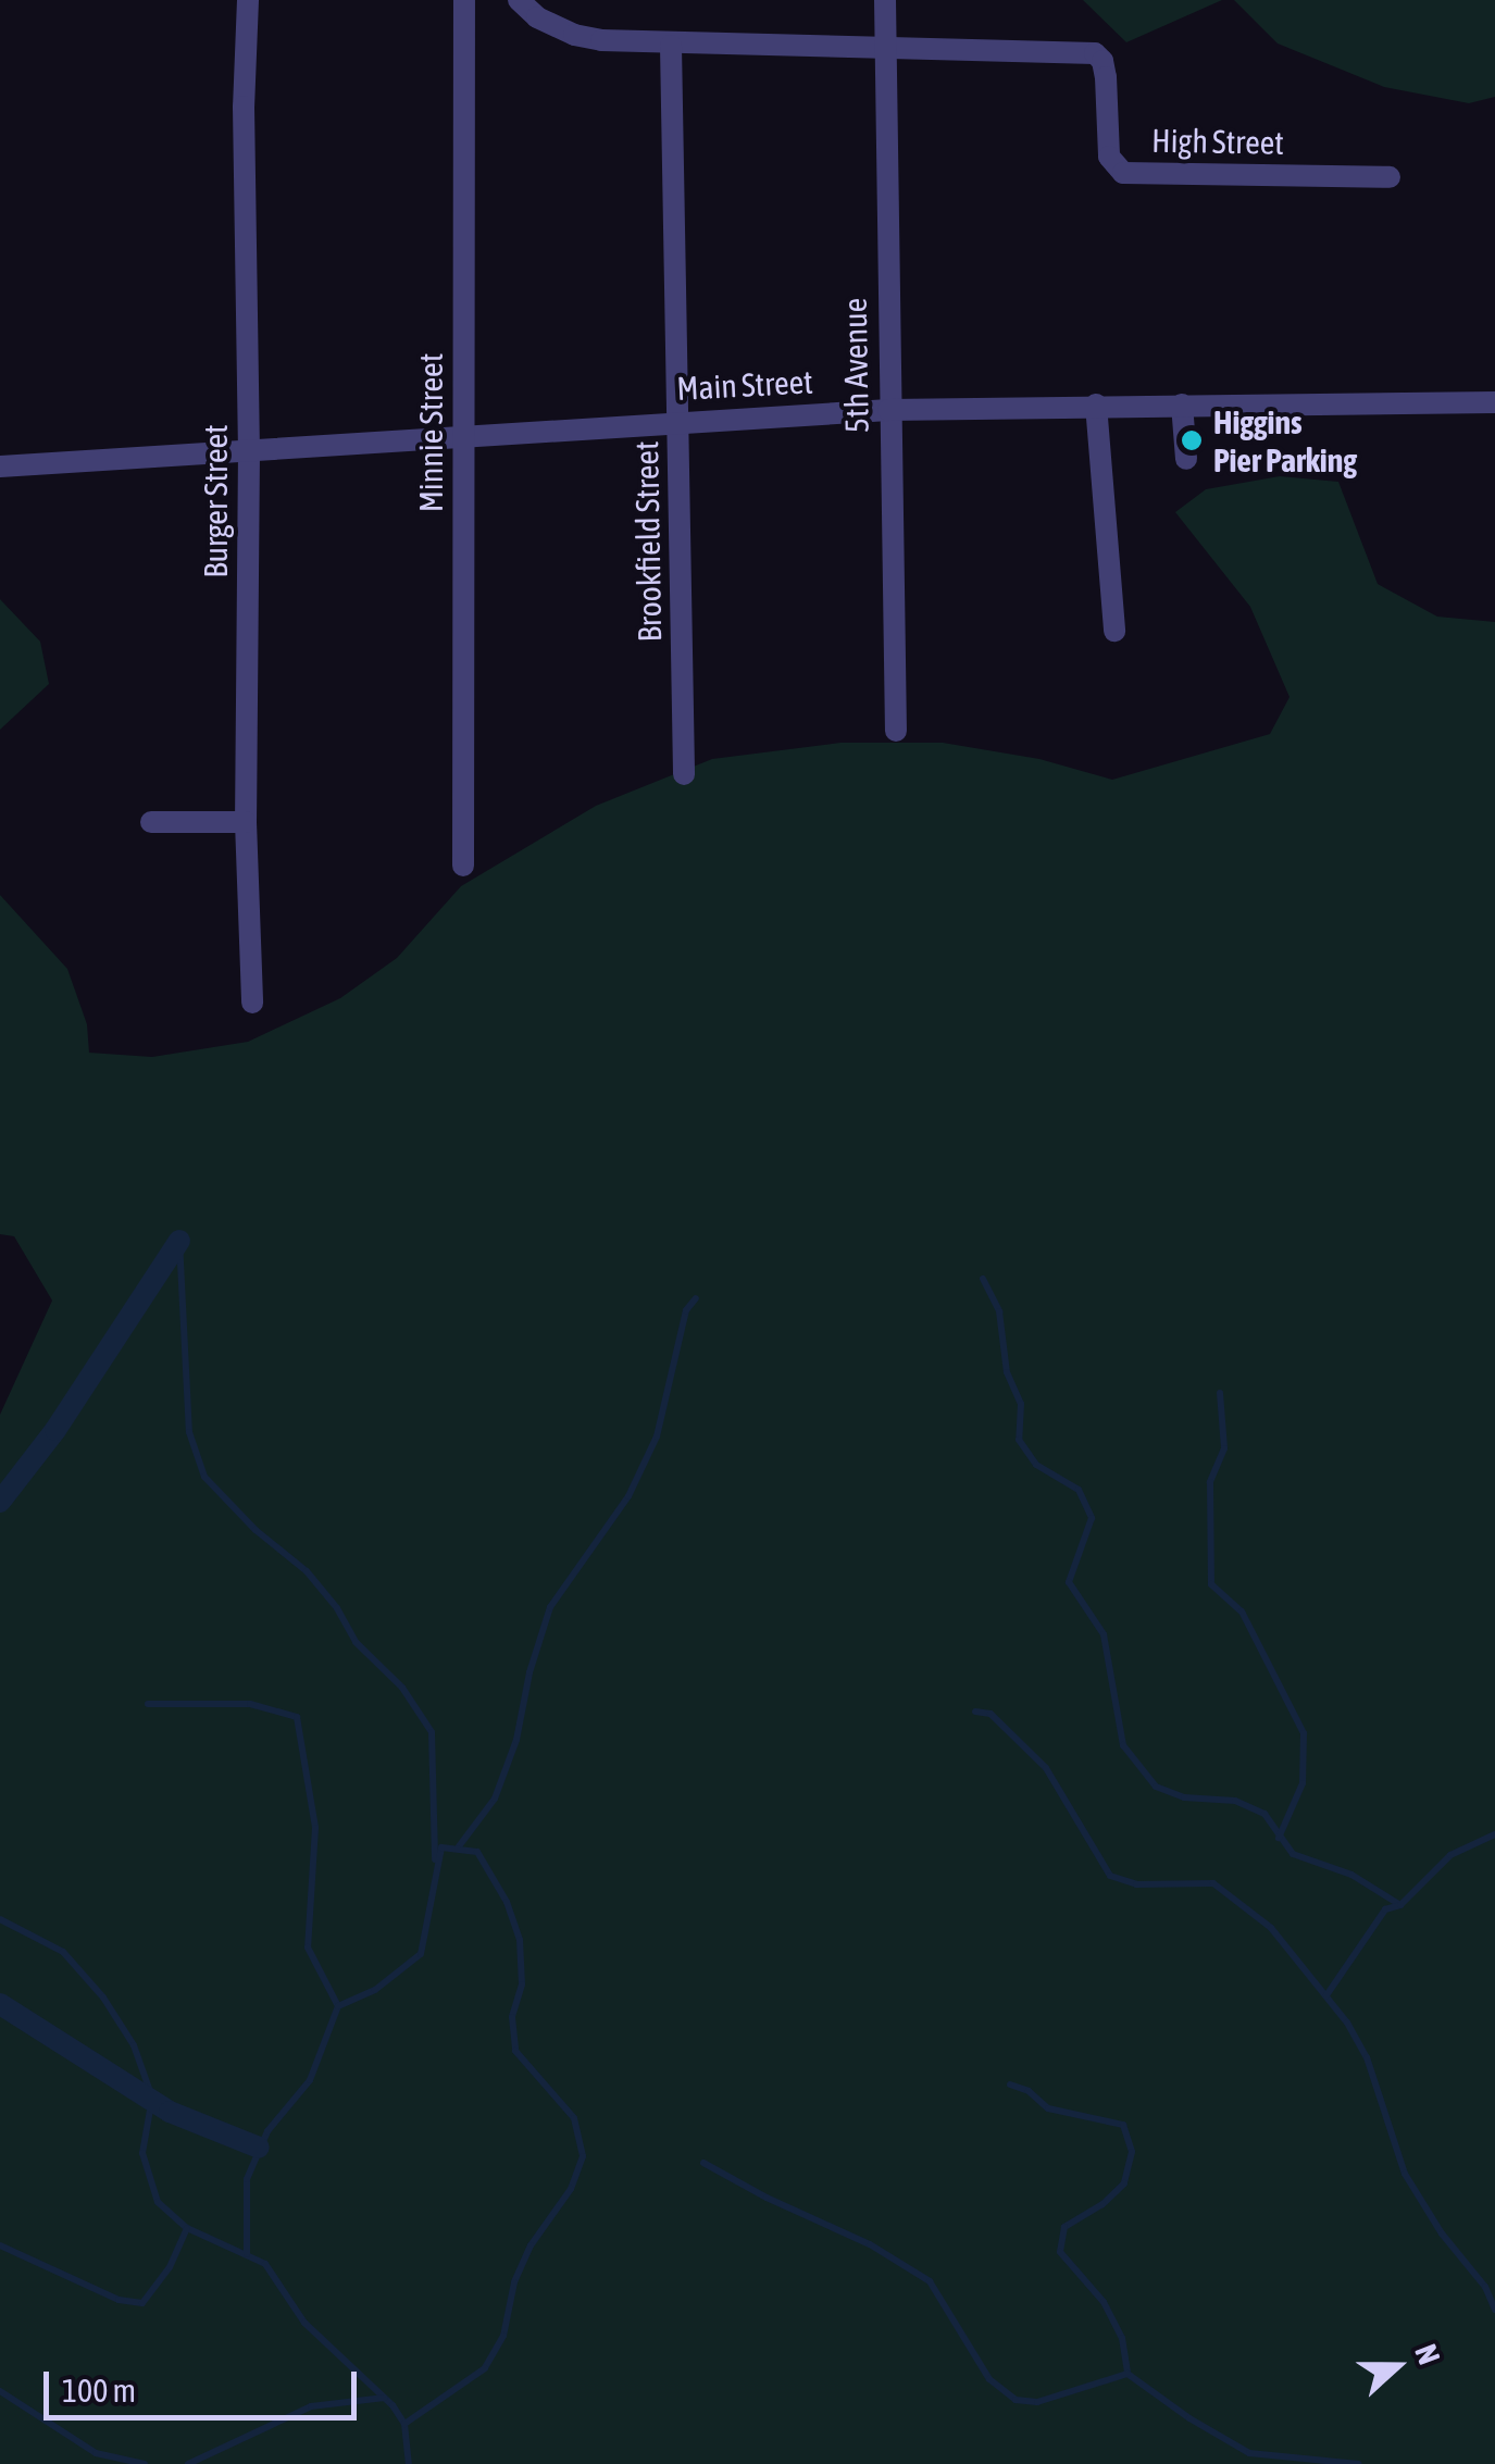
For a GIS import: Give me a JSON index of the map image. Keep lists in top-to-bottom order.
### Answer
{
  "streets": {
    "street": [
      "High Street",
      "5th Avenue",
      "Main Street",
      "Minnie Street",
      "Burger Street",
      "Brookfield Street"
    ]
  },
  "crossings": [
    ["High Street", "5th Avenue"],
    ["5th Avenue", "Main Street"],
    ["Main Street", "Minnie Street"],
    ["Main Street", "Burger Street"],
    ["Main Street", "Brookfield Street"]
  ],
  "places": ["Higgins Pier Parking"],
  "scale_bar": "100 m",
  "north": "right"
}
